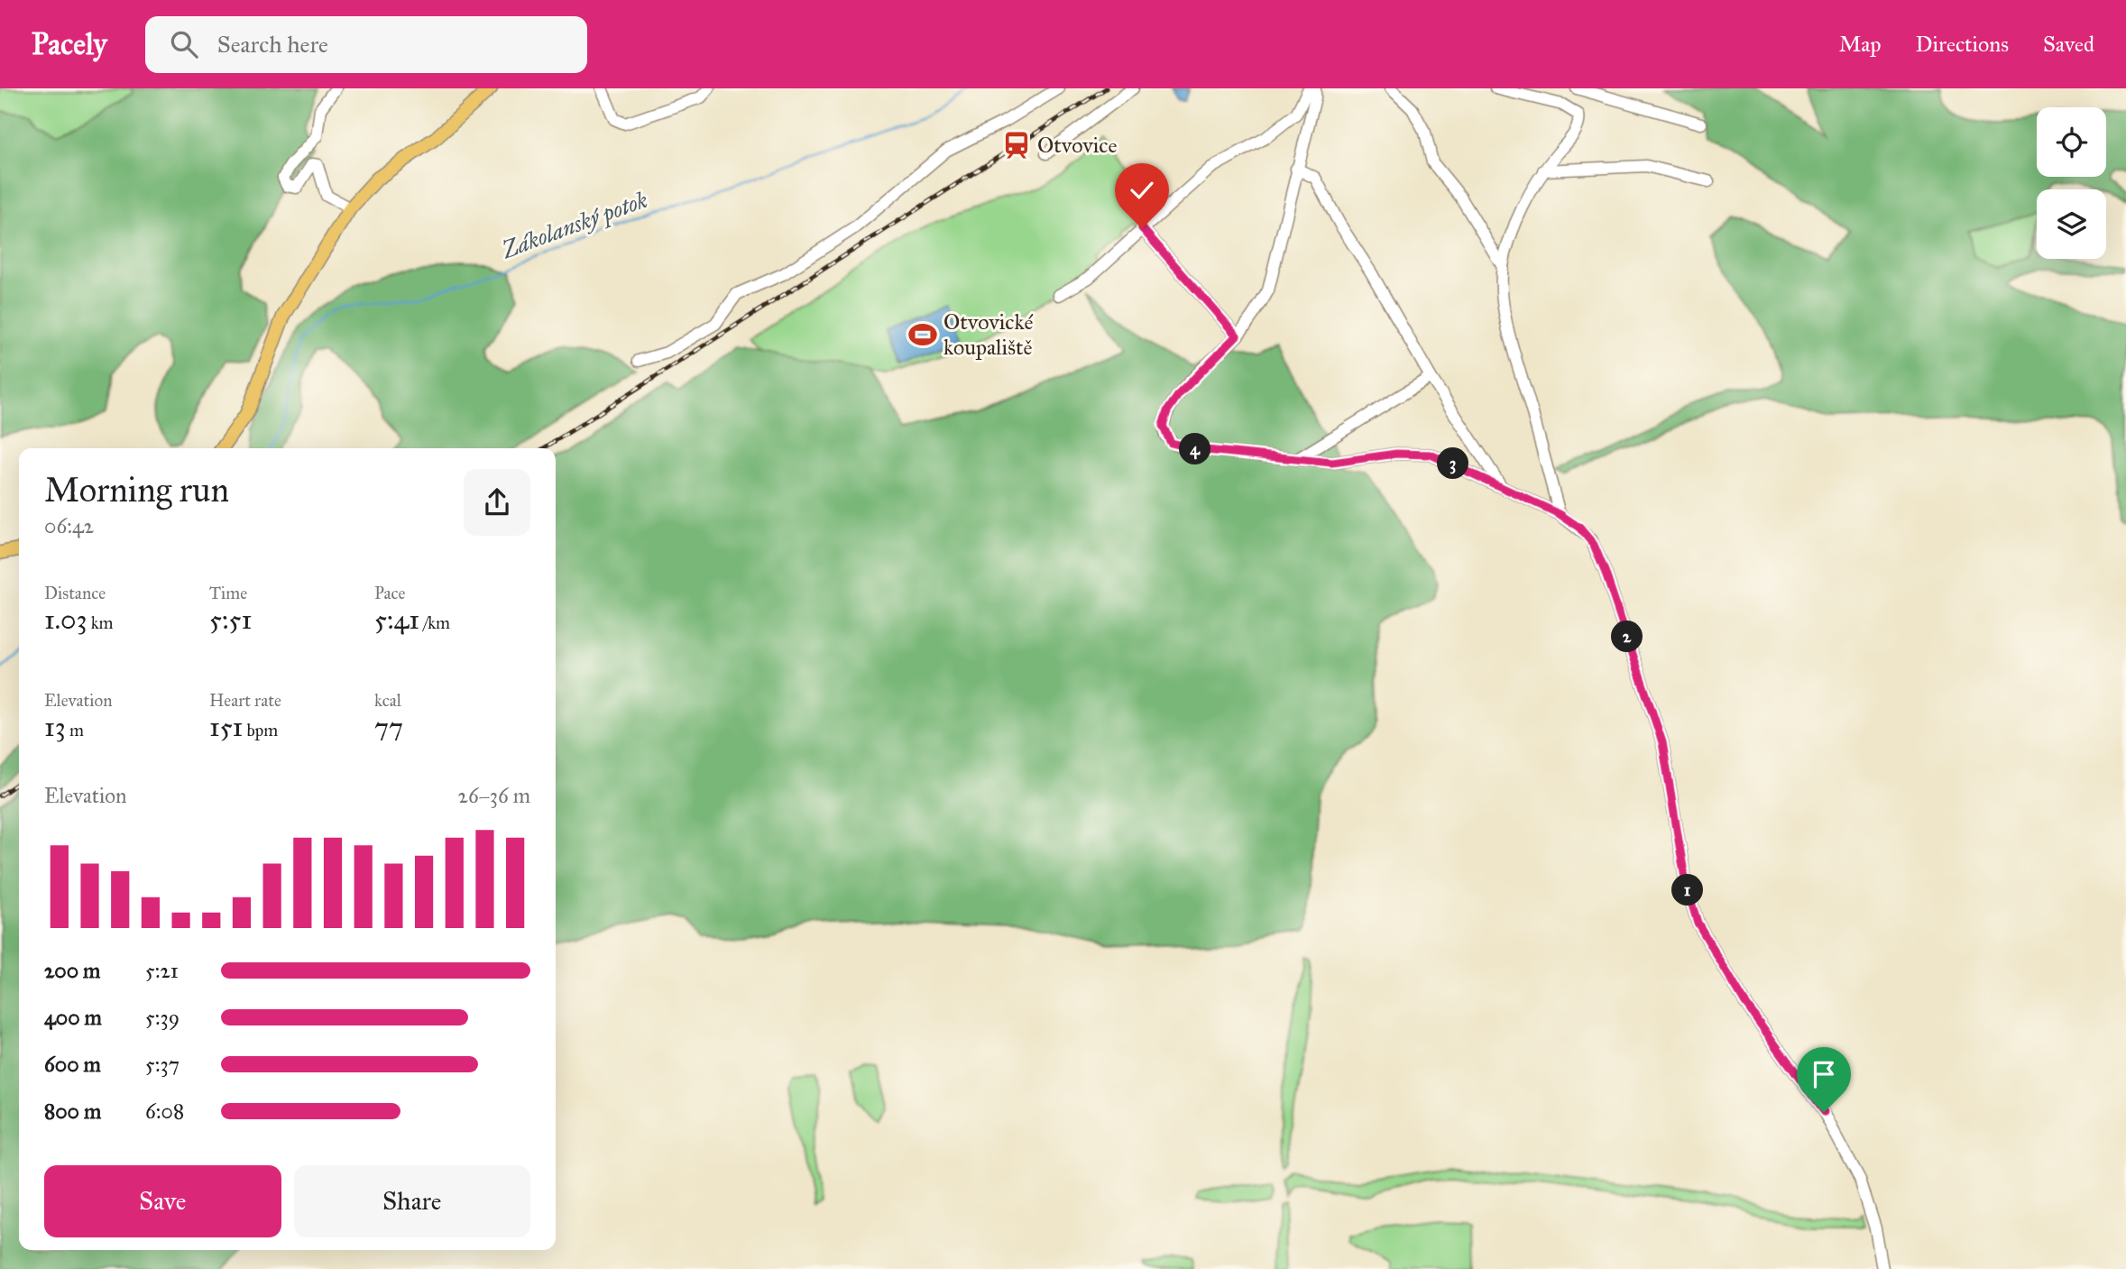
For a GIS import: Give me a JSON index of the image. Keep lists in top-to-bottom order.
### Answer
{
  "water": ["Zákolanský potok"],
  "places": {
    "station": ["Otvovice"],
    "sports": ["Otvovické koupaliště"]
  },
  "page": {
    "header": "Pacely",
    "search": "Search here",
    "nav": ["Map", "Directions", "Saved"],
    "pins": [
      "4",
      "3",
      "2",
      "1"
    ],
    "heading": ["Morning run", "06:42"],
    "stats": [
      ["Distance", "1.03 km"],
      ["Time", "5:51"],
      ["Pace", "5:41 /km"],
      ["Elevation", "13 m"],
      ["Heart rate", "151 bpm"],
      ["kcal", "77"]
    ],
    "chart": ["Elevation", "26–36 m"],
    "list": [
      {
        "name": "200 m",
        "note": "5:21"
      },
      {
        "name": "400 m",
        "note": "5:39"
      },
      {
        "name": "600 m",
        "note": "5:37"
      },
      {
        "name": "800 m",
        "note": "6:08"
      }
    ],
    "buttons": ["Save", "Share"]
  }
}
